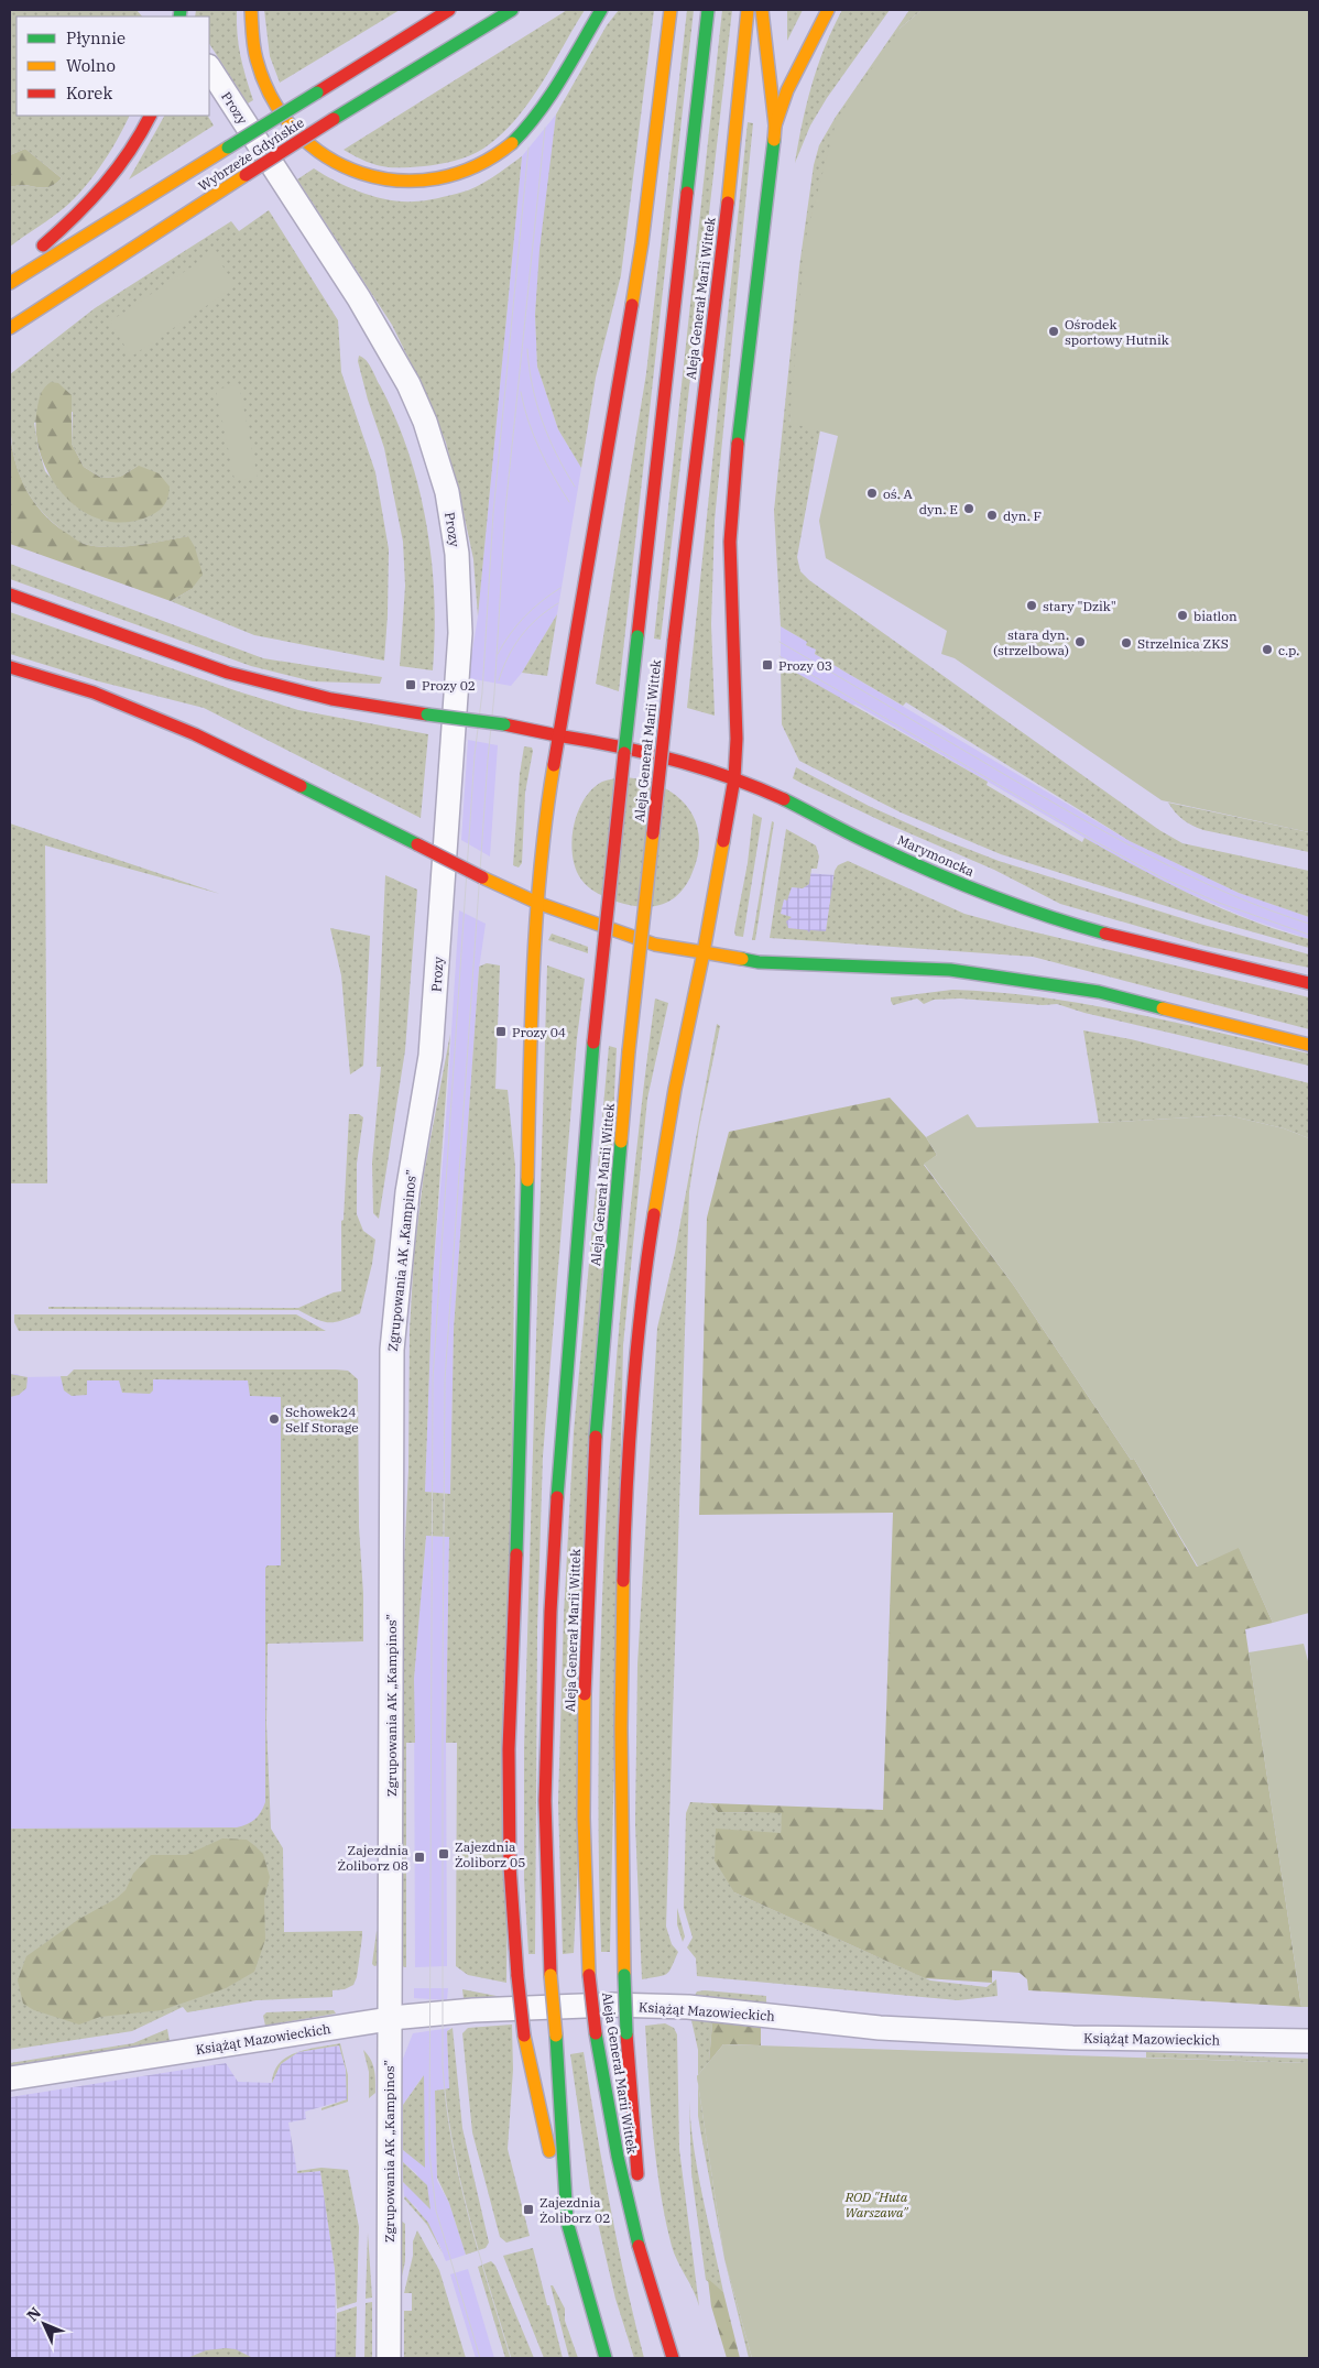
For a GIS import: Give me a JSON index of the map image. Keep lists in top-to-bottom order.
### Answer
{
  "streets": {
    "main road": ["Wybrzeże Gdyńskie", "Aleja Generał Marii Wittek", "Marymoncka"],
    "street": ["Prozy", "Zgrupowania AK „Kampinos”", "Książąt Mazowieckich"]
  },
  "crossings": [
    ["Prozy", "Zgrupowania AK „Kampinos”"],
    ["Zgrupowania AK „Kampinos”", "Książąt Mazowieckich"]
  ],
  "parks": ["ROD \"Huta Warszawa\""],
  "places": {
    "other": [
      "Ośrodek sportowy Hutnik",
      "oś. A",
      "dyn. E",
      "dyn. F",
      "stary \"Dzik\"",
      "biatlon",
      "stara dyn. (strzelbowa)",
      "Strzelnica ZKS",
      "c.p.",
      "Schowek24 Self Storage"
    ],
    "transit": [
      "Prozy 03",
      "Prozy 02",
      "Prozy 04",
      "Zajezdnia Żoliborz 05",
      "Zajezdnia Żoliborz 08",
      "Zajezdnia Żoliborz 02"
    ]
  },
  "legend": ["Płynnie", "Wolno", "Korek"],
  "north": "top left"
}
